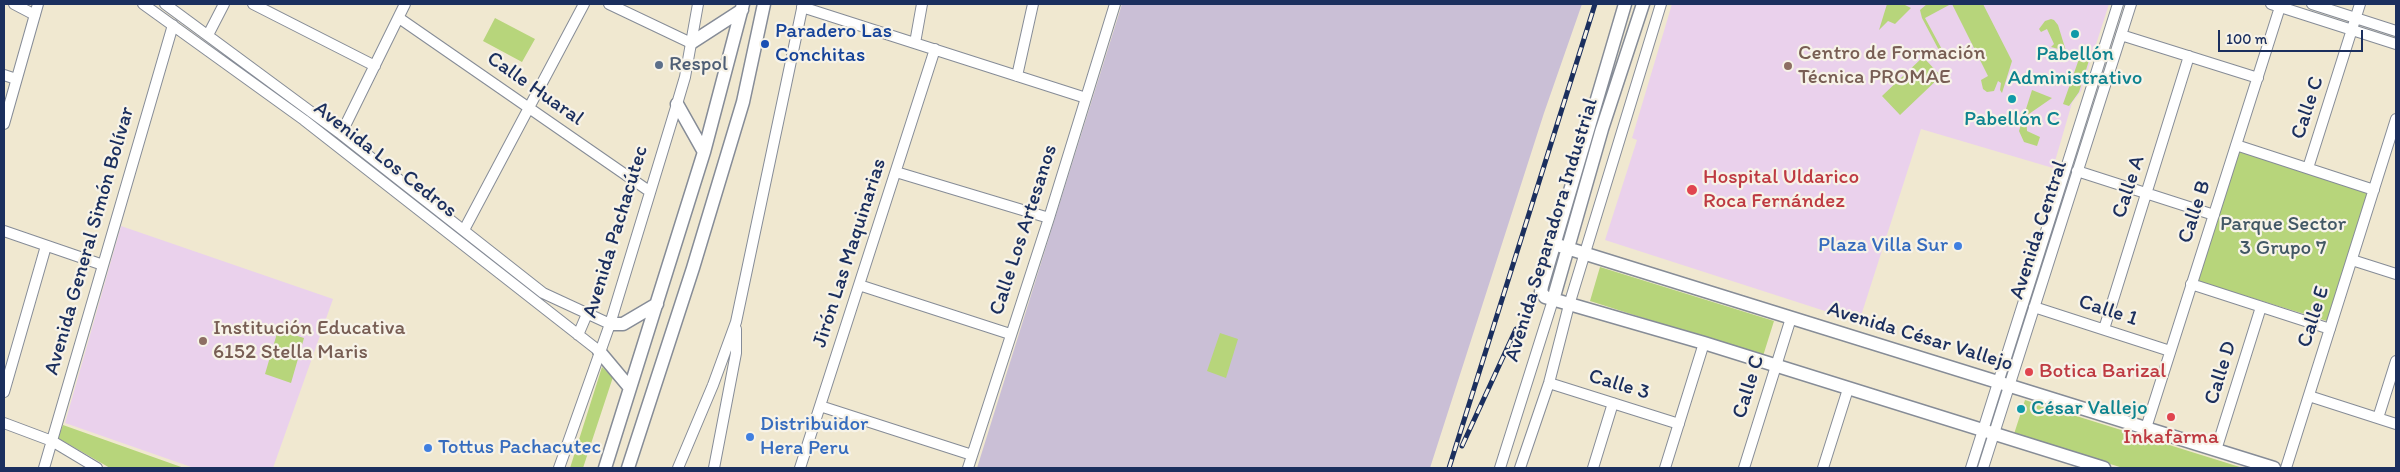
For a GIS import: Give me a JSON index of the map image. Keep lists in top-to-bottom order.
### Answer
{
  "streets": {
    "main road": ["Avenida Separadora Industrial", "Avenida César Vallejo"],
    "street": [
      "Calle Huaral",
      "Calle C",
      "Avenida Los Cedros",
      "Calle A",
      "Calle B",
      "Calle Los Artesanos",
      "Avenida Central",
      "Avenida Pachacútec",
      "Avenida General Simón Bolívar",
      "Jirón Las Maquinarias",
      "Calle 1",
      "Calle E",
      "Calle D",
      "Calle 3"
    ]
  },
  "crossings": [
    ["Calle Huaral", "Avenida Pachacútec"],
    ["Calle C", "Avenida César Vallejo"],
    ["Avenida Los Cedros", "Avenida Pachacútec"],
    ["Avenida Los Cedros", "Avenida General Simón Bolívar"],
    ["Calle A", "Calle 1"],
    ["Calle B", "Calle 1"],
    ["Calle B", "Avenida César Vallejo"],
    ["Avenida Separadora Industrial", "Avenida César Vallejo"],
    ["Avenida Separadora Industrial", "Calle 3"],
    ["Avenida Central", "Calle 1"],
    ["Avenida Central", "Avenida César Vallejo"],
    ["Avenida César Vallejo", "Calle D"]
  ],
  "parks": ["Parque Sector 3 Grupo 7"],
  "places": [
    "Pabellón Administrativo",
    "Paradero Las Conchitas",
    "Respol",
    "Centro de Formación Técnica PROMAE",
    "Pabellón C",
    "Hospital Uldarico Roca Fernández",
    "Plaza Villa Sur",
    "Institución Educativa 6152 Stella Maris",
    "Botica Barizal",
    "César Vallejo",
    "Inkafarma",
    "Distribuidor Hera Peru",
    "Tottus Pachacutec"
  ],
  "scale_bar": "100 m"
}
